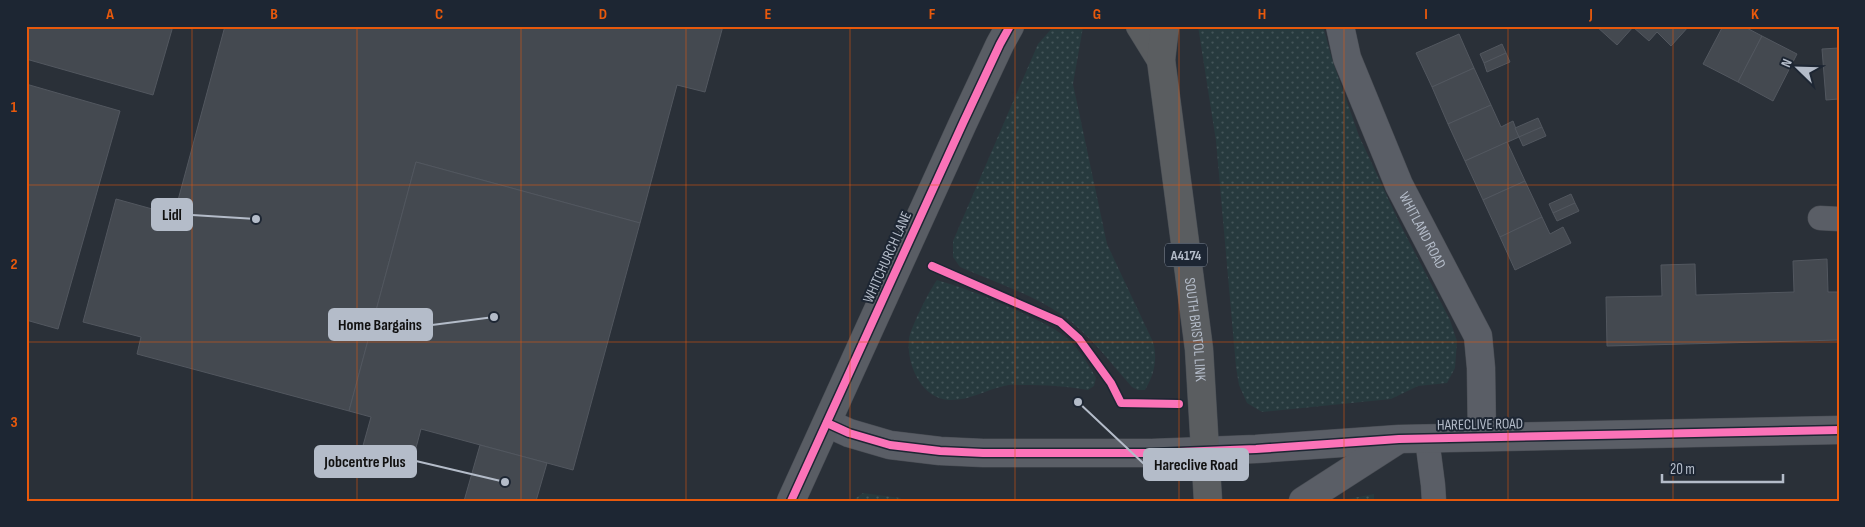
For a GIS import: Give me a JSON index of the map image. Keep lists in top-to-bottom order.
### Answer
{
  "streets": {
    "highway": ["A4174", "SOUTH BRISTOL LINK"],
    "street": ["WHITLAND ROAD", "WHITCHURCH LANE", "HARECLIVE ROAD"]
  },
  "crossings": [
    ["WHITLAND ROAD", "HARECLIVE ROAD"],
    ["A4174", "SOUTH BRISTOL LINK"],
    ["A4174", "HARECLIVE ROAD"],
    ["WHITCHURCH LANE", "HARECLIVE ROAD"],
    ["SOUTH BRISTOL LINK", "HARECLIVE ROAD"]
  ],
  "places": [
    "Lidl",
    "Home Bargains",
    "Hareclive Road",
    "Jobcentre Plus"
  ],
  "scale_bar": "20 m",
  "north": "top left",
  "grid": {
    "columns": [
      "A",
      "B",
      "C",
      "D",
      "E",
      "F",
      "G",
      "H",
      "I",
      "J",
      "K"
    ],
    "rows": ["1", "2", "3"]
  }
}
